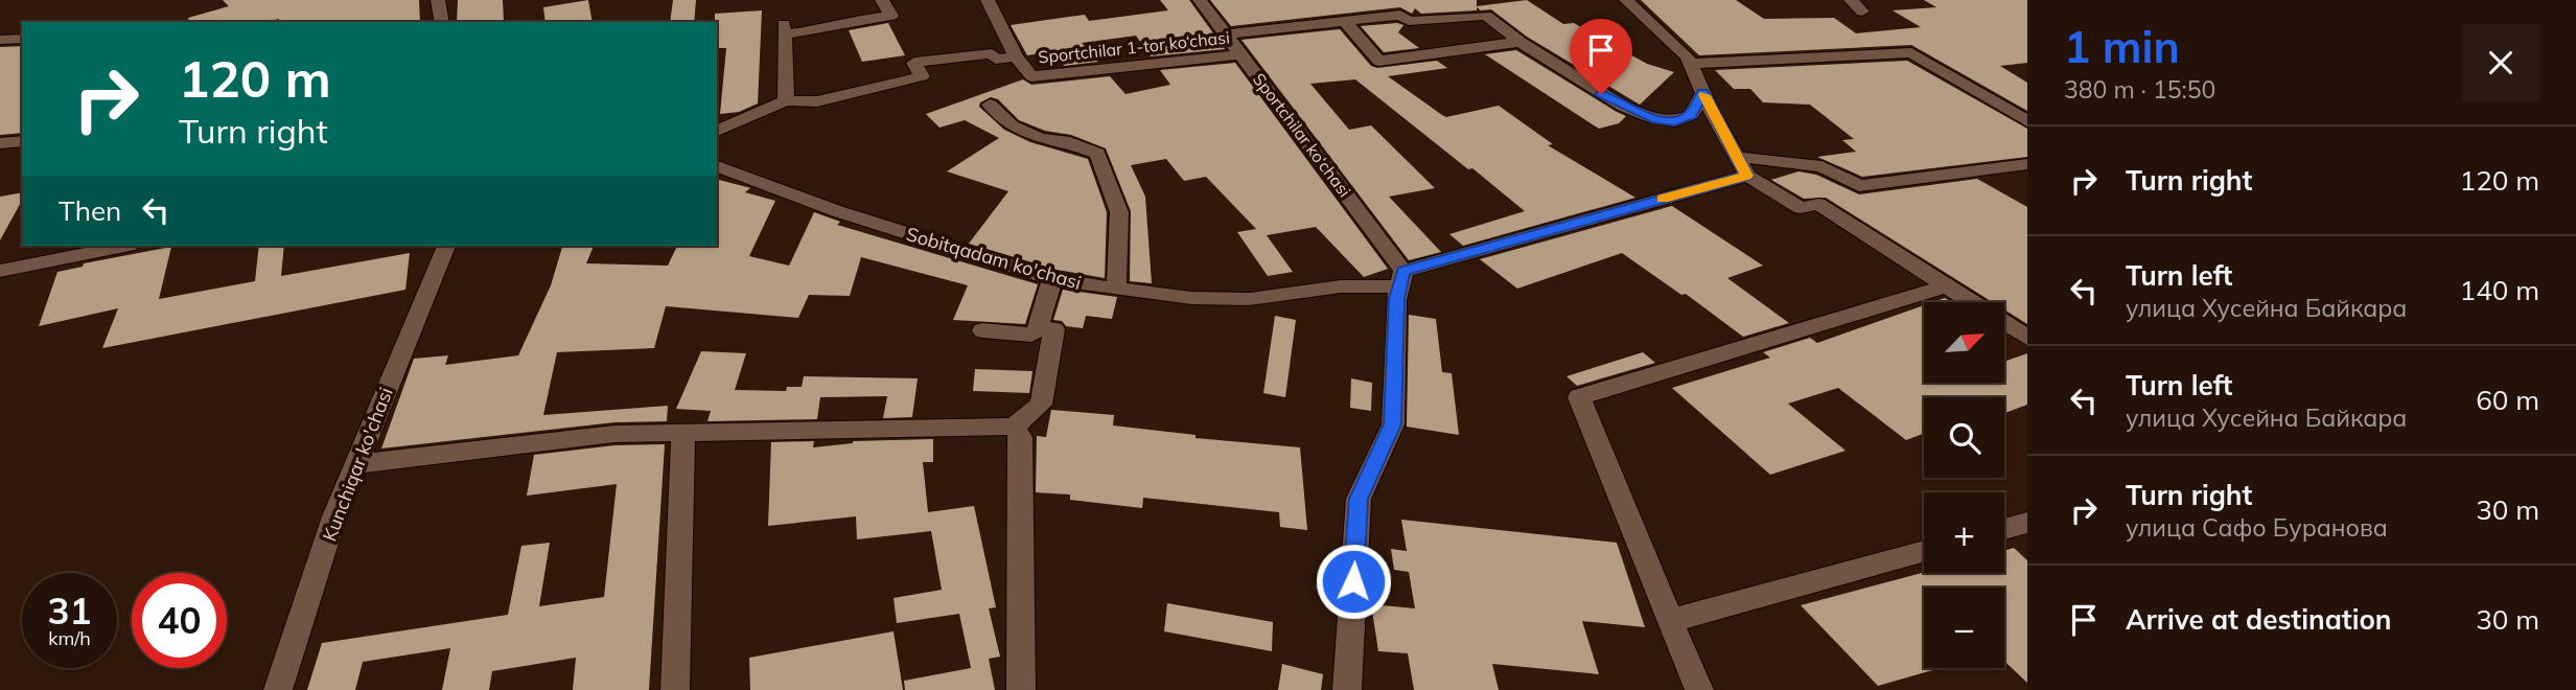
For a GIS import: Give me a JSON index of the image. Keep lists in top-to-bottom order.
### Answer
{
  "streets": {
    "street": [
      "Sportchilar 1-tor ko‘chasi",
      "Sportchilar ko‘chasi",
      "Sobitqadam ko'chasi",
      "Kunchiqar ko'chasi"
    ]
  },
  "crossings": [
    ["Sportchilar 1-tor ko‘chasi", "Sportchilar ko‘chasi"],
    ["Sportchilar ko‘chasi", "Sobitqadam ko'chasi"]
  ],
  "north": "top right",
  "page": {
    "heading": ["1 min", "380 m · 15:50"],
    "turn": ["120 m", "Turn right"],
    "list": [
      {
        "name": "Turn right",
        "value": "120 m"
      },
      {
        "name": "Turn left",
        "note": "улица Хусейна Байкара",
        "value": "140 m"
      },
      {
        "name": "Turn left",
        "note": "улица Хусейна Байкара",
        "value": "60 m"
      },
      {
        "name": "Turn right",
        "note": "улица Сафо Буранова",
        "value": "30 m"
      },
      {
        "name": "Arrive at destination",
        "value": "30 m"
      }
    ],
    "then": "Then",
    "map_buttons": ["+", "−"],
    "speed": "31 km/h",
    "limit": "40"
  }
}
